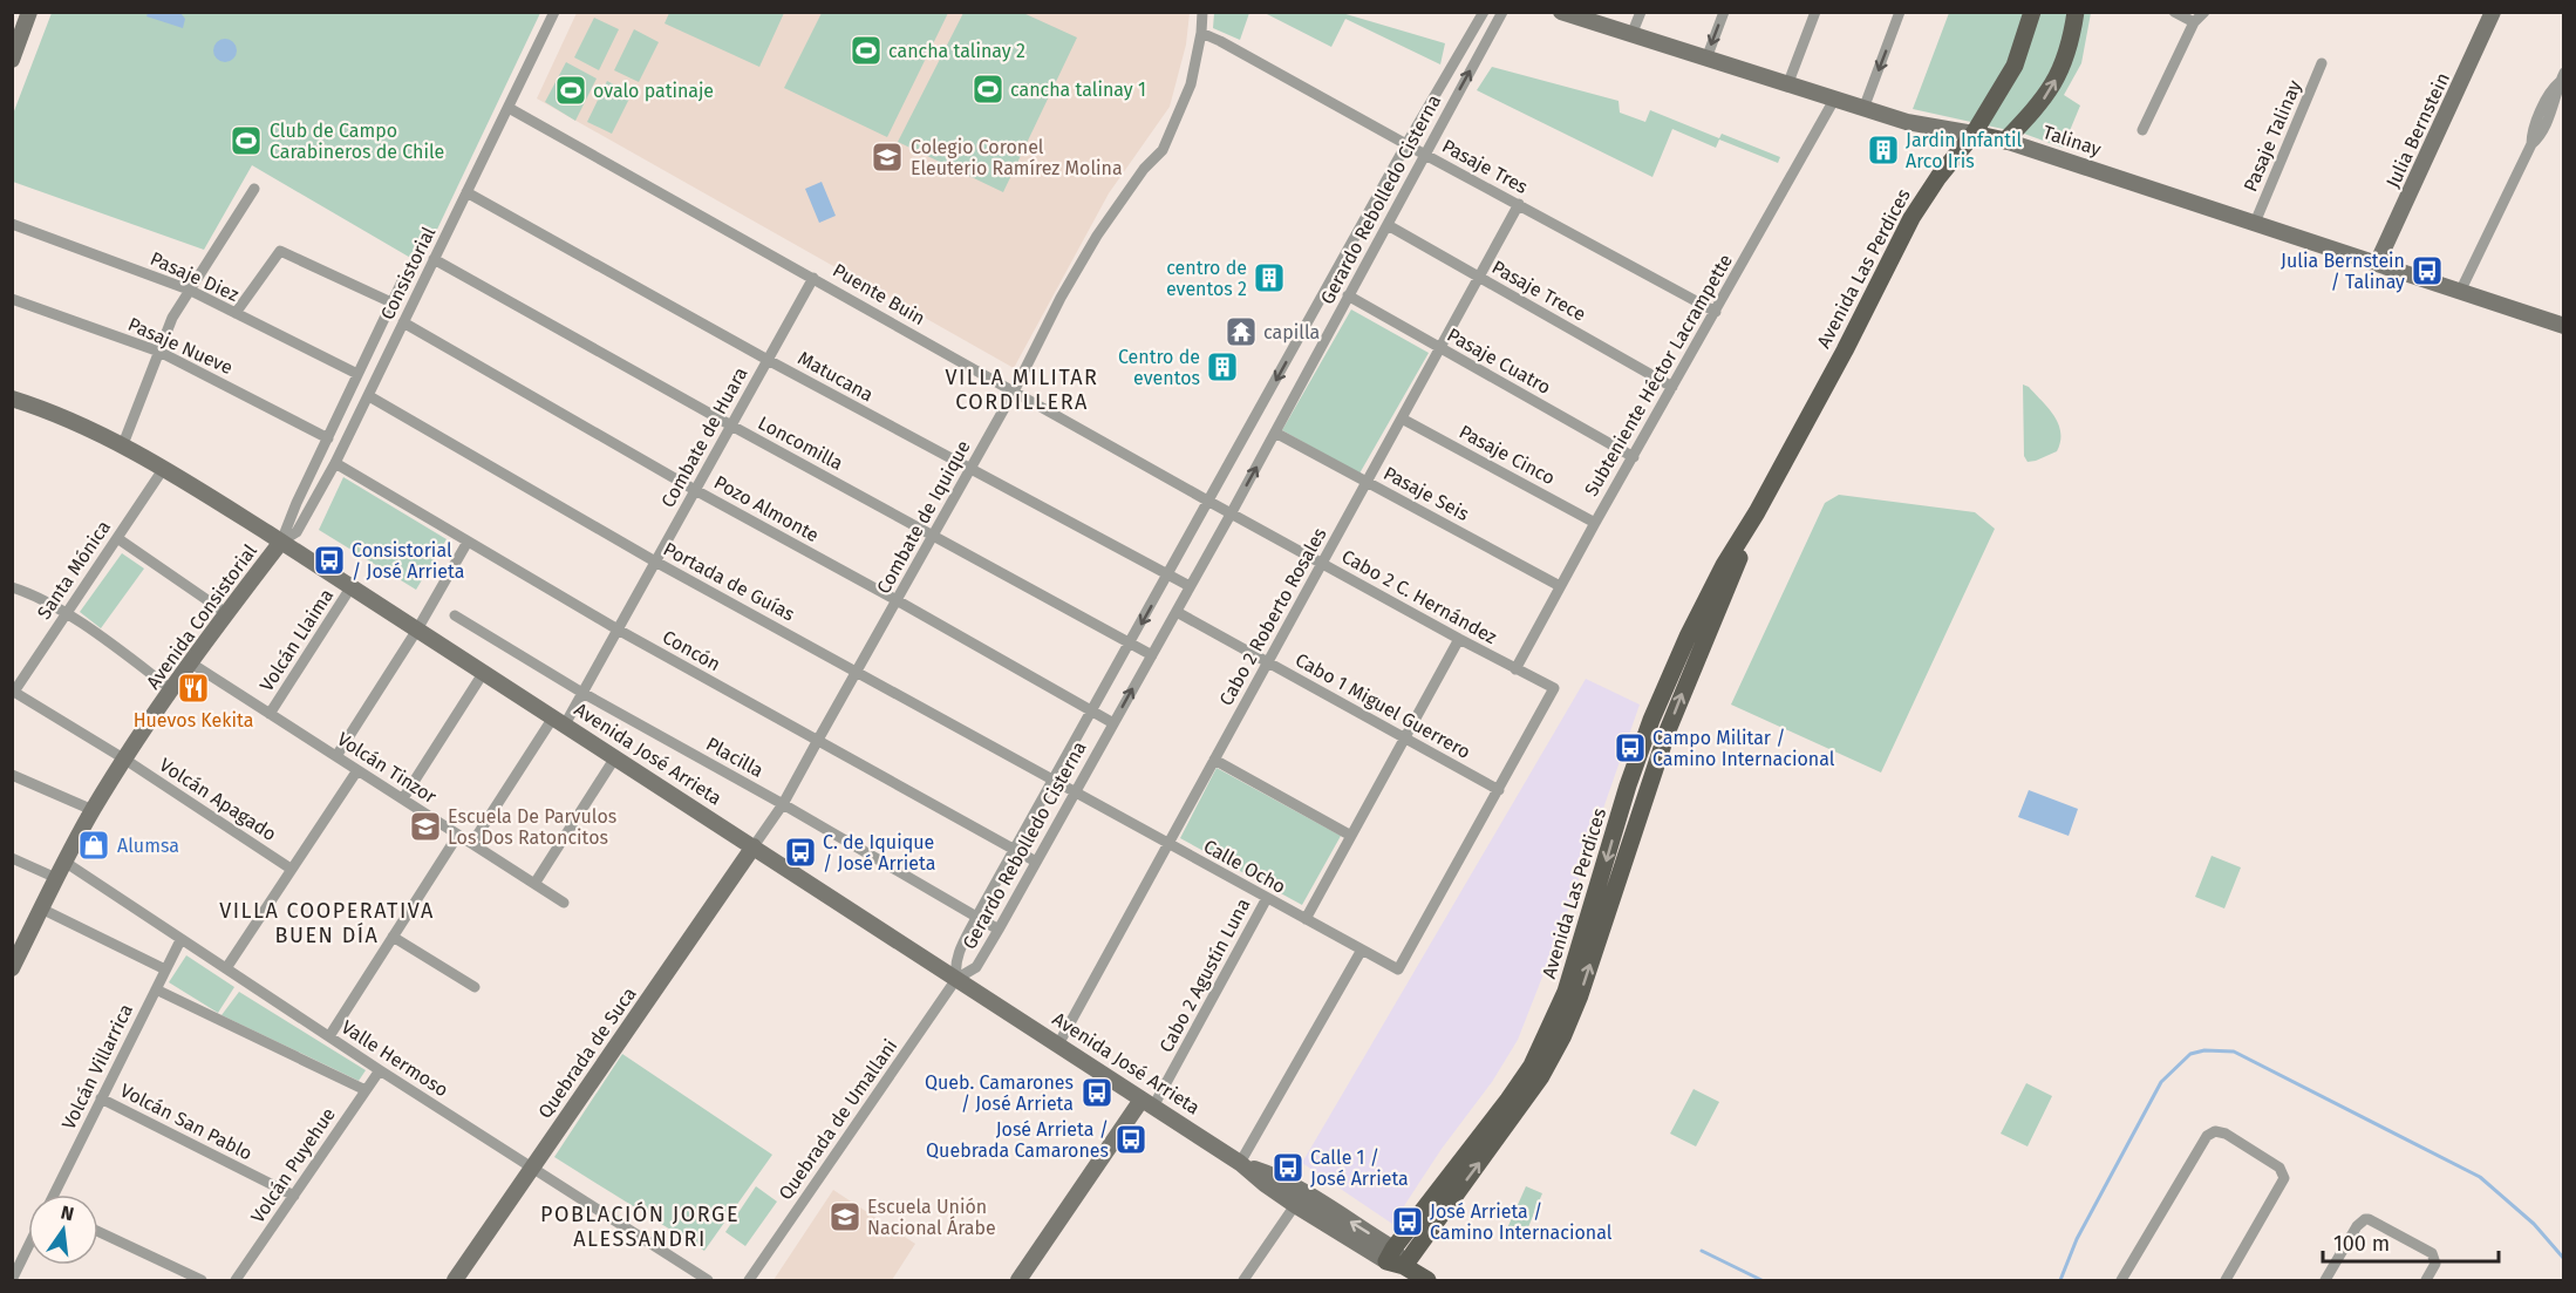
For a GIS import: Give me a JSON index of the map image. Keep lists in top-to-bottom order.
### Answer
{
  "streets": {
    "main road": ["Talinay", "Avenida Las Perdices"],
    "street": [
      "Julia Bernstein",
      "Pasaje Talinay",
      "Pasaje Tres",
      "Gerardo Rebolledo Cisterna",
      "Consistorial",
      "Pasaje Diez",
      "Pasaje Trece",
      "Puente Buin",
      "Pasaje Nueve",
      "Pasaje Cuatro",
      "Subteniente Héctor Lacrampette",
      "Matucana",
      "Combate de Huara",
      "Loncomilla",
      "Pasaje Cinco",
      "Pasaje Seis",
      "Pozo Almonte",
      "Combate de Iquique",
      "Santa Mónica",
      "Portada de Guías",
      "Cabo 2 C. Hernández",
      "Avenida Consistorial",
      "Cabo 2 Roberto Rosales",
      "Volcán Llaima",
      "Concón",
      "Cabo 1 Miguel Guerrero",
      "Avenida José Arrieta",
      "Placilla",
      "Volcán Tinzor",
      "Volcán Apagado",
      "Calle Ocho",
      "Cabo 2 Agustín Luna",
      "Quebrada de Suca",
      "Valle Hermoso",
      "Volcán Villarrica",
      "Quebrada de Umallani",
      "Volcán San Pablo",
      "Volcán Puyehue"
    ]
  },
  "crossings": [
    ["Julia Bernstein", "Talinay"],
    ["Pasaje Talinay", "Talinay"],
    ["Talinay", "Avenida Las Perdices"],
    ["Talinay", "Subteniente Héctor Lacrampette"],
    ["Pasaje Tres", "Gerardo Rebolledo Cisterna"],
    ["Pasaje Tres", "Subteniente Héctor Lacrampette"],
    ["Pasaje Tres", "Combate de Iquique"],
    ["Pasaje Tres", "Cabo 2 Roberto Rosales"],
    ["Gerardo Rebolledo Cisterna", "Pasaje Trece"],
    ["Gerardo Rebolledo Cisterna", "Puente Buin"],
    ["Gerardo Rebolledo Cisterna", "Pasaje Cuatro"],
    ["Gerardo Rebolledo Cisterna", "Matucana"],
    ["Gerardo Rebolledo Cisterna", "Loncomilla"],
    ["Gerardo Rebolledo Cisterna", "Pasaje Seis"],
    ["Gerardo Rebolledo Cisterna", "Pozo Almonte"],
    ["Gerardo Rebolledo Cisterna", "Portada de Guías"],
    ["Gerardo Rebolledo Cisterna", "Cabo 2 C. Hernández"],
    ["Gerardo Rebolledo Cisterna", "Concón"],
    ["Gerardo Rebolledo Cisterna", "Cabo 1 Miguel Guerrero"],
    ["Gerardo Rebolledo Cisterna", "Avenida José Arrieta"],
    ["Gerardo Rebolledo Cisterna", "Placilla"],
    ["Gerardo Rebolledo Cisterna", "Calle Ocho"],
    ["Gerardo Rebolledo Cisterna", "Quebrada de Umallani"],
    ["Avenida Las Perdices", "Avenida José Arrieta"],
    ["Consistorial", "Puente Buin"],
    ["Consistorial", "Matucana"],
    ["Consistorial", "Loncomilla"],
    ["Consistorial", "Pozo Almonte"],
    ["Consistorial", "Portada de Guías"],
    ["Consistorial", "Avenida Consistorial"],
    ["Consistorial", "Concón"],
    ["Consistorial", "Avenida José Arrieta"],
    ["Pasaje Diez", "Avenida Consistorial"],
    ["Pasaje Trece", "Subteniente Héctor Lacrampette"],
    ["Pasaje Trece", "Cabo 2 Roberto Rosales"],
    ["Puente Buin", "Combate de Huara"],
    ["Puente Buin", "Combate de Iquique"],
    ["Puente Buin", "Cabo 2 C. Hernández"],
    ["Pasaje Nueve", "Avenida Consistorial"],
    ["Pasaje Cuatro", "Subteniente Héctor Lacrampette"],
    ["Pasaje Cuatro", "Cabo 2 Roberto Rosales"],
    ["Subteniente Héctor Lacrampette", "Pasaje Cinco"],
    ["Subteniente Héctor Lacrampette", "Pasaje Seis"],
    ["Subteniente Héctor Lacrampette", "Cabo 2 C. Hernández"],
    ["Matucana", "Combate de Huara"],
    ["Matucana", "Combate de Iquique"],
    ["Combate de Huara", "Loncomilla"],
    ["Combate de Huara", "Pozo Almonte"],
    ["Combate de Huara", "Portada de Guías"],
    ["Combate de Huara", "Concón"],
    ["Combate de Huara", "Avenida José Arrieta"],
    ["Combate de Huara", "Placilla"],
    ["Combate de Huara", "Volcán Tinzor"],
    ["Loncomilla", "Combate de Iquique"],
    ["Pasaje Cinco", "Cabo 2 Roberto Rosales"],
    ["Pasaje Seis", "Cabo 2 Roberto Rosales"],
    ["Pozo Almonte", "Combate de Iquique"],
    ["Combate de Iquique", "Portada de Guías"],
    ["Combate de Iquique", "Concón"],
    ["Combate de Iquique", "Avenida José Arrieta"],
    ["Combate de Iquique", "Placilla"],
    ["Combate de Iquique", "Quebrada de Suca"],
    ["Santa Mónica", "Avenida José Arrieta"],
    ["Santa Mónica", "Volcán Apagado"],
    ["Portada de Guías", "Calle Ocho"],
    ["Cabo 2 C. Hernández", "Cabo 2 Roberto Rosales"],
    ["Cabo 2 C. Hernández", "Cabo 1 Miguel Guerrero"],
    ["Cabo 2 C. Hernández", "Calle Ocho"],
    ["Avenida Consistorial", "Avenida José Arrieta"],
    ["Avenida Consistorial", "Volcán Tinzor"],
    ["Avenida Consistorial", "Volcán Apagado"],
    ["Avenida Consistorial", "Valle Hermoso"],
    ["Cabo 2 Roberto Rosales", "Cabo 1 Miguel Guerrero"],
    ["Cabo 2 Roberto Rosales", "Avenida José Arrieta"],
    ["Cabo 2 Roberto Rosales", "Calle Ocho"],
    ["Volcán Llaima", "Avenida José Arrieta"],
    ["Volcán Llaima", "Volcán Tinzor"],
    ["Cabo 1 Miguel Guerrero", "Calle Ocho"],
    ["Avenida José Arrieta", "Cabo 2 Agustín Luna"],
    ["Avenida José Arrieta", "Quebrada de Suca"],
    ["Avenida José Arrieta", "Quebrada de Umallani"],
    ["Calle Ocho", "Cabo 2 Agustín Luna"],
    ["Quebrada de Suca", "Valle Hermoso"],
    ["Valle Hermoso", "Volcán Villarrica"],
    ["Valle Hermoso", "Volcán Puyehue"],
    ["Volcán Villarrica", "Volcán San Pablo"],
    ["Volcán San Pablo", "Volcán Puyehue"]
  ],
  "districts": ["VILLA MILITAR CORDILLERA", "VILLA COOPERATIVA BUEN DÍA", "POBLACIÓN JORGE ALESSANDRI"],
  "places": {
    "sports": [
      "cancha talinay 2",
      "cancha talinay 1",
      "ovalo patinaje",
      "Club de Campo Carabineros de Chile"
    ],
    "building": ["Jardin Infantil Arco Iris", "centro de eventos 2", "Centro de eventos"],
    "school or university": ["Colegio Coronel Eleuterio Ramírez Molina", "Escuela De Parvulos Los Dos Ratoncitos", "Escuela Unión Nacional Árabe"],
    "bus stop": [
      "Julia Bernstein / Talinay",
      "Consistorial / José Arrieta",
      "Campo Militar / Camino Internacional",
      "C. de Iquique / José Arrieta",
      "Queb. Camarones / José Arrieta",
      "José Arrieta / Quebrada Camarones",
      "Calle 1 / José Arrieta",
      "José Arrieta / Camino Internacional"
    ],
    "temple": ["capilla"],
    "restaurant": ["Huevos Kekita"],
    "shop": ["Alumsa"]
  },
  "scale_bar": "100 m",
  "north": "top"
}
